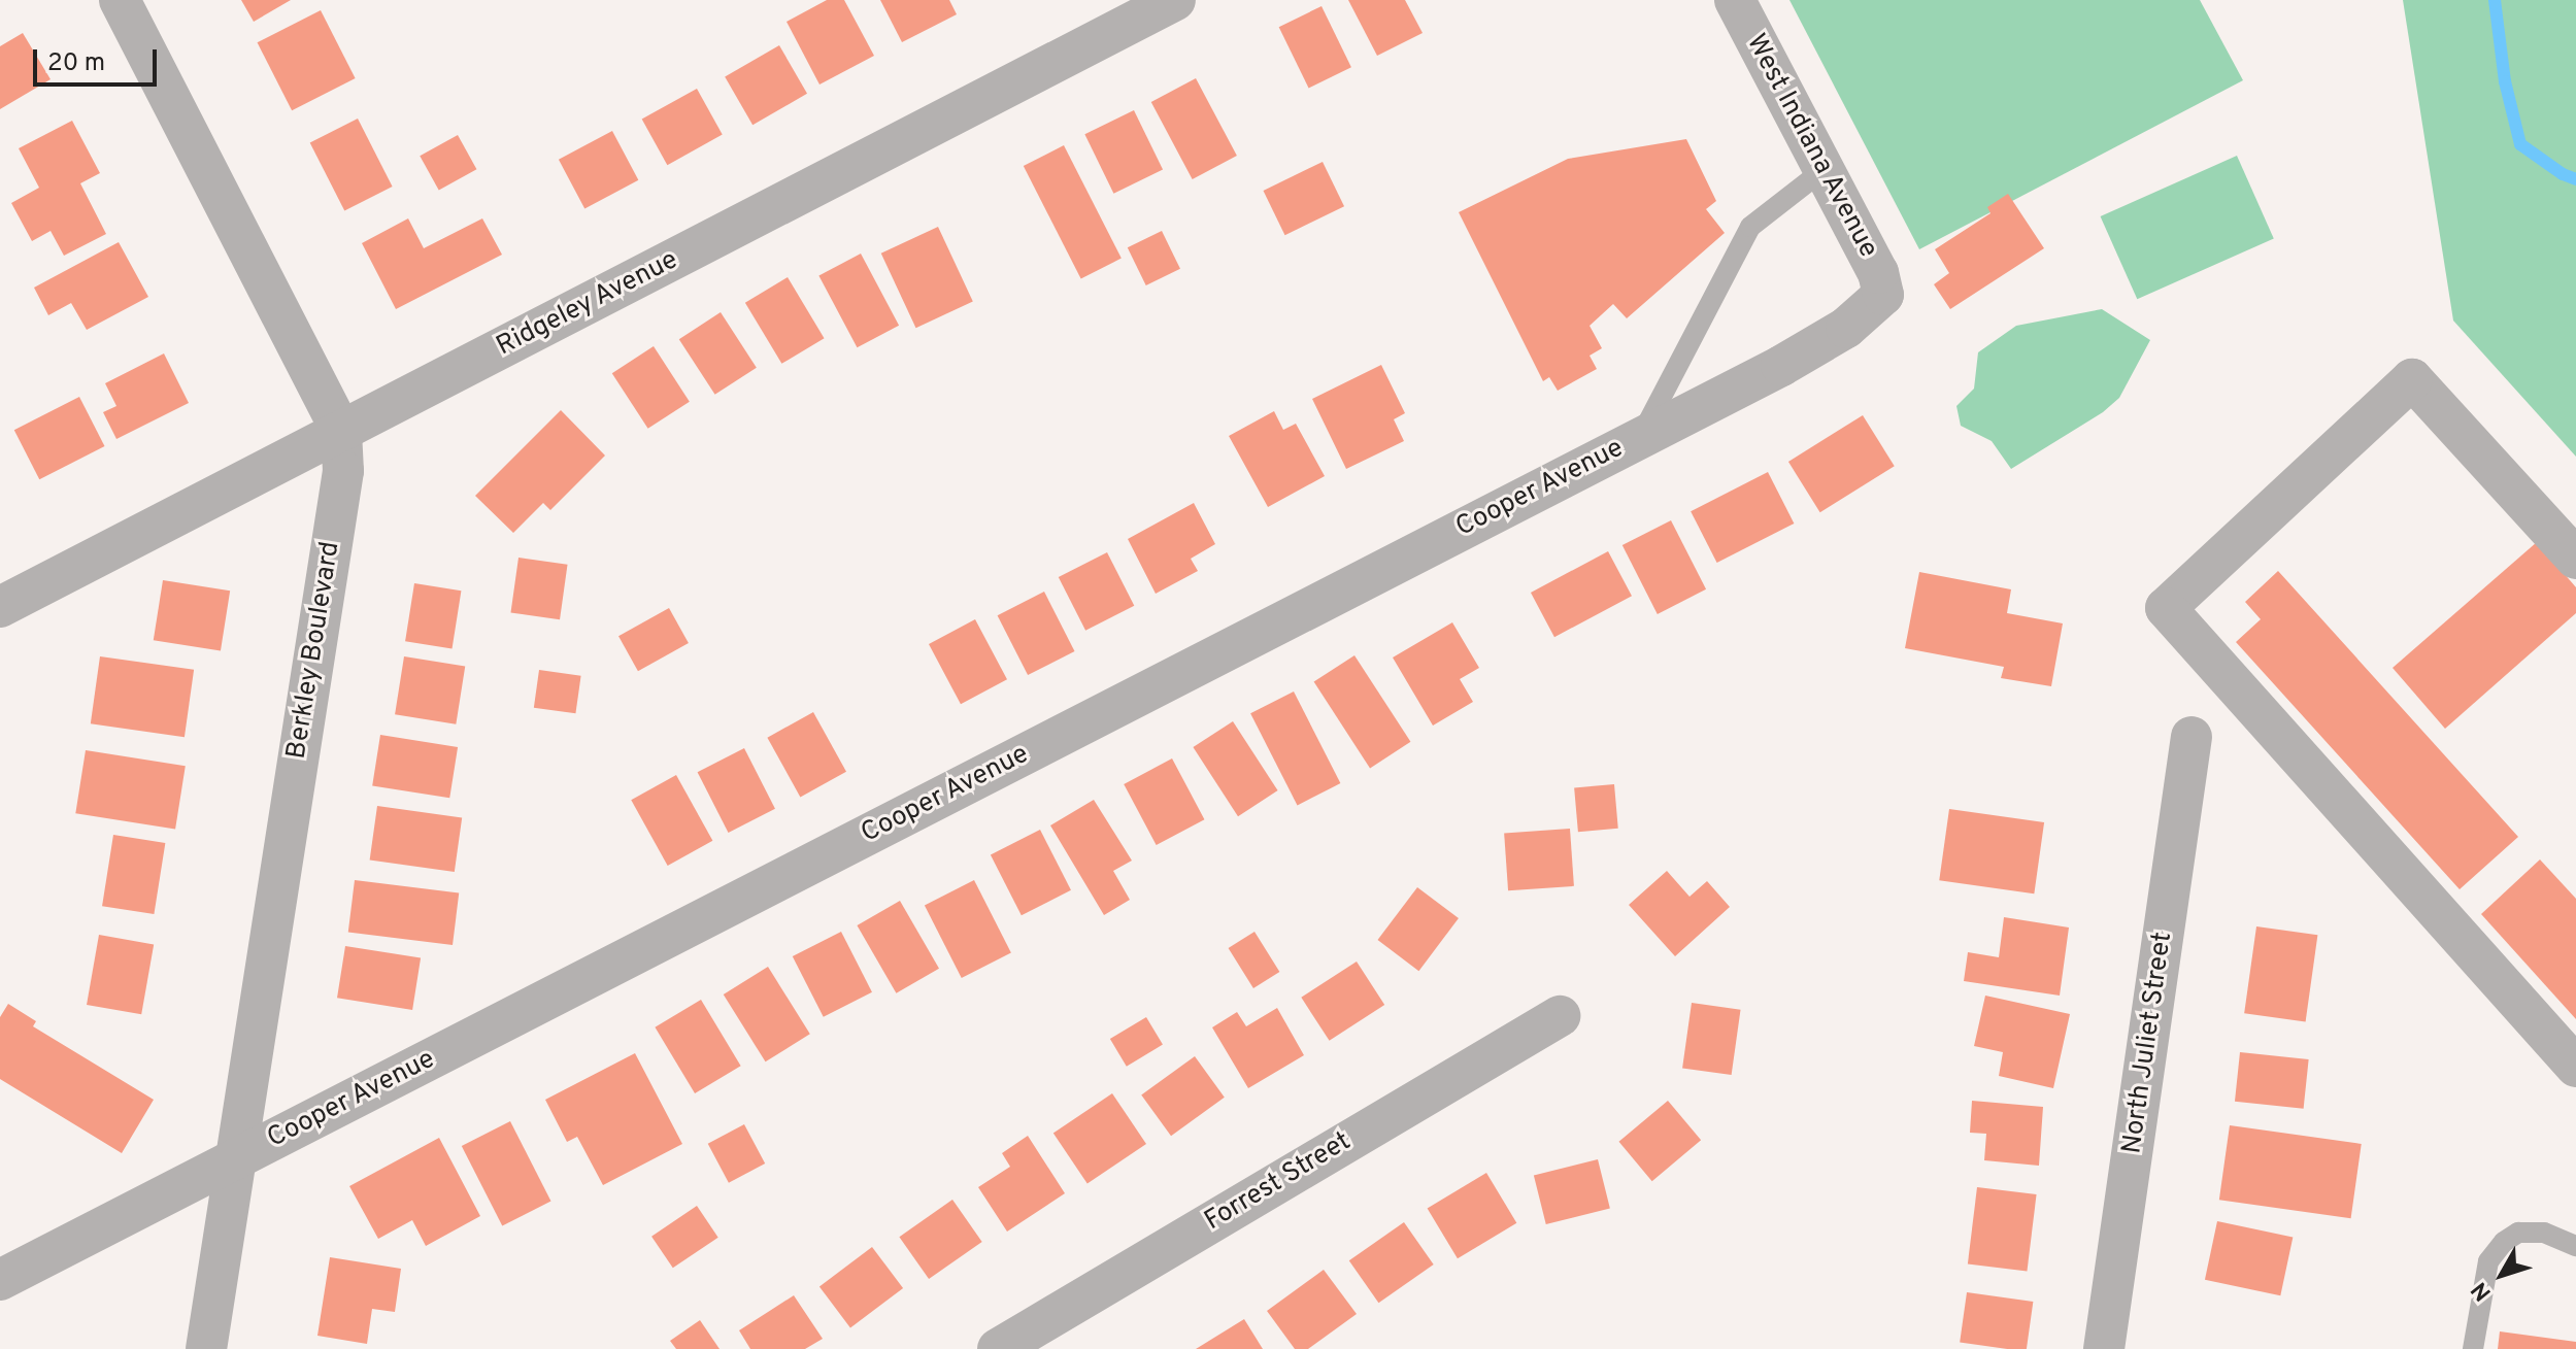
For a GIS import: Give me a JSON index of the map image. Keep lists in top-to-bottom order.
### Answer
{
  "streets": {
    "street": [
      "West Indiana Avenue",
      "Ridgeley Avenue",
      "Cooper Avenue",
      "Berkley Boulevard",
      "North Juliet Street",
      "Forrest Street"
    ]
  },
  "crossings": [
    ["West Indiana Avenue", "Cooper Avenue"],
    ["Ridgeley Avenue", "Berkley Boulevard"],
    ["Cooper Avenue", "Berkley Boulevard"]
  ],
  "scale_bar": "20 m",
  "north": "bottom left"
}
